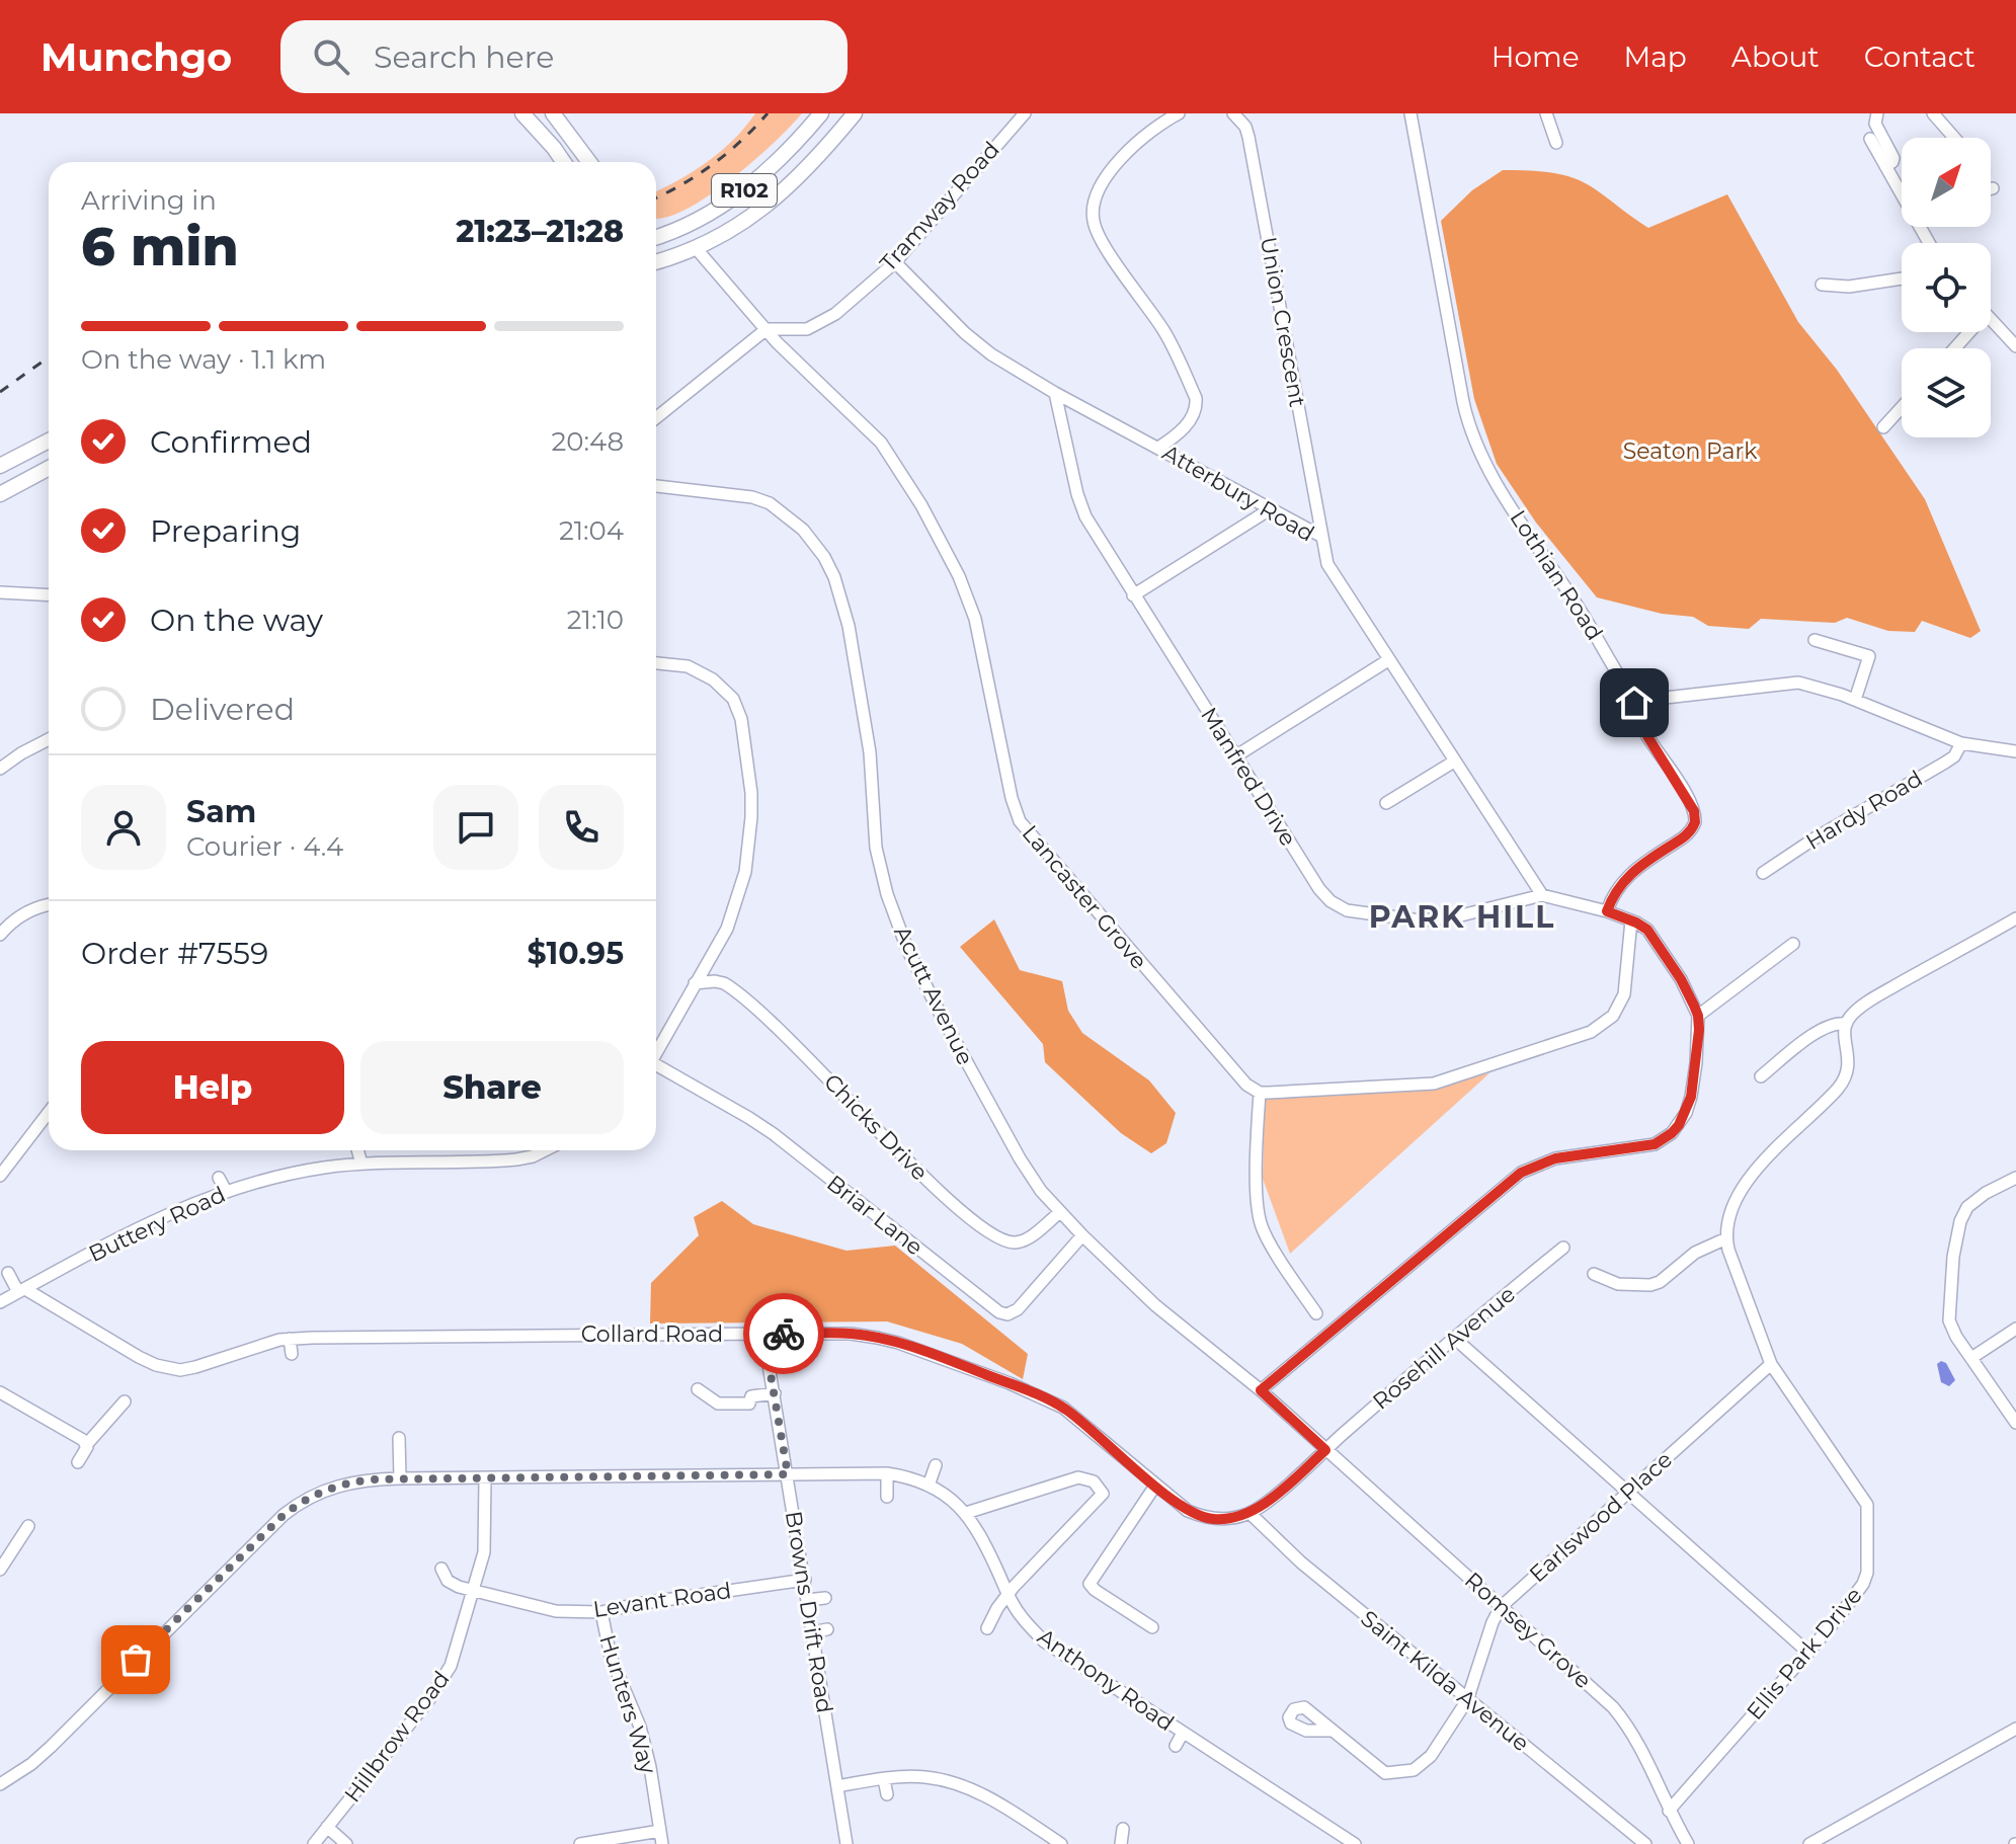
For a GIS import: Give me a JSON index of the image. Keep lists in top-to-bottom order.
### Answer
{
  "streets": {
    "main road": ["R102"],
    "street": [
      "Tramway Road",
      "Union Crescent",
      "Atterbury Road",
      "Lothian Road",
      "Manfred Drive",
      "Hardy Road",
      "Lancaster Grove",
      "Acutt Avenue",
      "Chicks Drive",
      "Briar Lane",
      "Buttery Road",
      "Collard Road",
      "Rosehill Avenue",
      "Earlswood Place",
      "Levant Road",
      "Browns Drift Road",
      "Romsey Grove",
      "Ellis Park Drive",
      "Anthony Road",
      "Saint Kilda Avenue",
      "Hunters Way",
      "Hillbrow Road"
    ]
  },
  "crossings": [
    ["R102", "Lancaster Grove"],
    ["Tramway Road", "Atterbury Road"],
    ["Tramway Road", "Lancaster Grove"],
    ["Union Crescent", "Atterbury Road"],
    ["Atterbury Road", "Manfred Drive"],
    ["Acutt Avenue", "Chicks Drive"],
    ["Acutt Avenue", "Briar Lane"],
    ["Acutt Avenue", "Collard Road"],
    ["Acutt Avenue", "Rosehill Avenue"],
    ["Acutt Avenue", "Romsey Grove"],
    ["Buttery Road", "Collard Road"],
    ["Collard Road", "Rosehill Avenue"],
    ["Collard Road", "Browns Drift Road"],
    ["Collard Road", "Romsey Grove"],
    ["Collard Road", "Saint Kilda Avenue"],
    ["Rosehill Avenue", "Romsey Grove"],
    ["Earlswood Place", "Romsey Grove"],
    ["Earlswood Place", "Ellis Park Drive"],
    ["Earlswood Place", "Saint Kilda Avenue"],
    ["Levant Road", "Browns Drift Road"],
    ["Levant Road", "Hunters Way"],
    ["Levant Road", "Hillbrow Road"],
    ["Browns Drift Road", "Anthony Road"],
    ["Romsey Grove", "Ellis Park Drive"],
    ["Anthony Road", "Hillbrow Road"]
  ],
  "districts": ["PARK HILL"],
  "parks": ["Seaton Park"],
  "north": "top right",
  "page": {
    "header": "Munchgo",
    "search": "Search here",
    "nav": [
      "Home",
      "Map",
      "About",
      "Contact"
    ],
    "heading": ["6 min", "Arriving in", "21:23–21:28"],
    "panel": [
      "Sam",
      "Courier · 4.4",
      "Order #7559",
      "$10.95"
    ],
    "bar": "On the way · 1.1 km",
    "list": [
      ["Confirmed", "20:48"],
      ["Preparing", "21:04"],
      ["On the way", "21:10"],
      "Delivered"
    ],
    "buttons": ["Help", "Share"]
  }
}
